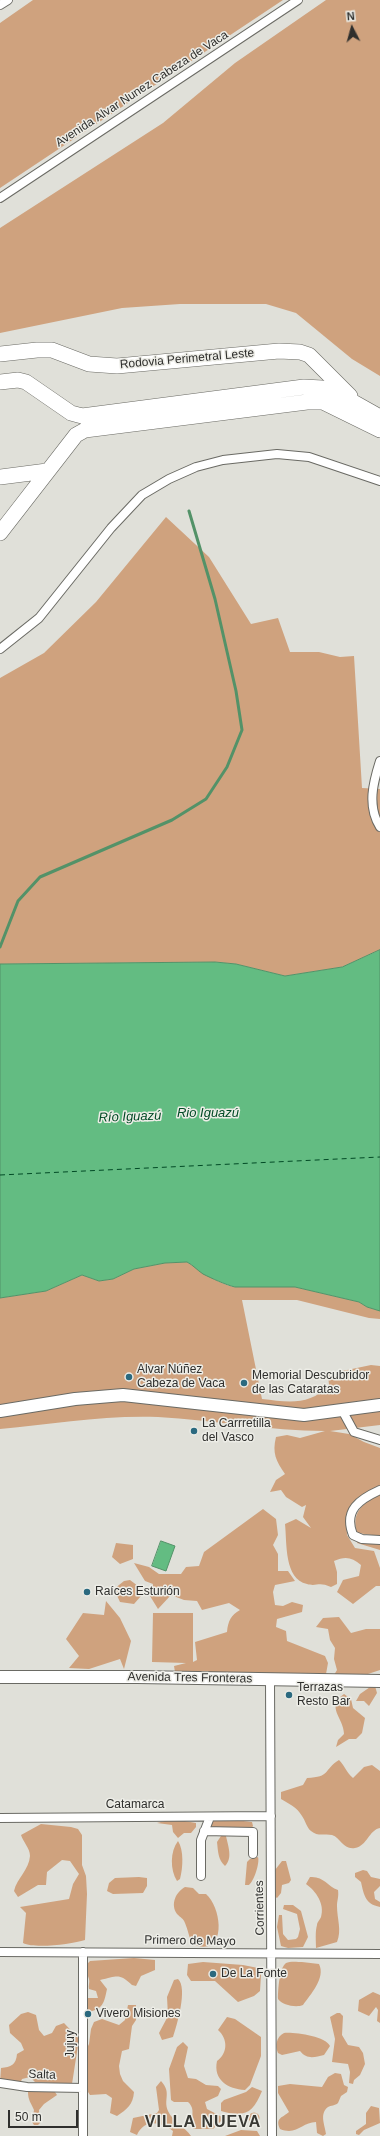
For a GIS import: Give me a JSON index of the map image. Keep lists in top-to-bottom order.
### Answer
{
  "streets": {
    "highway": ["Rodovia Perimetral Leste"],
    "main road": ["Avenida Tres Fronteras"],
    "street": [
      "Avenida Alvar Nunez Cabeza de Vaca",
      "Catamarca",
      "Corrientes",
      "Primero de Mayo",
      "Jujuy",
      "Salta"
    ]
  },
  "crossings": [
    ["Avenida Tres Fronteras", "Corrientes"],
    ["Catamarca", "Corrientes"],
    ["Corrientes", "Primero de Mayo"],
    ["Primero de Mayo", "Jujuy"],
    ["Jujuy", "Salta"]
  ],
  "districts": ["VILLA NUEVA"],
  "water": ["Rio Iguazú", "Río Iguazú"],
  "places": [
    "Alvar Núñez Cabeza de Vaca",
    "Memorial Descubridor de las Cataratas",
    "La Carrretilla del Vasco",
    "Raíces Esturión",
    "Terrazas Resto Bar",
    "De La Fonte",
    "Vivero Misiones"
  ],
  "scale_bar": "50 m",
  "north": "top"
}
